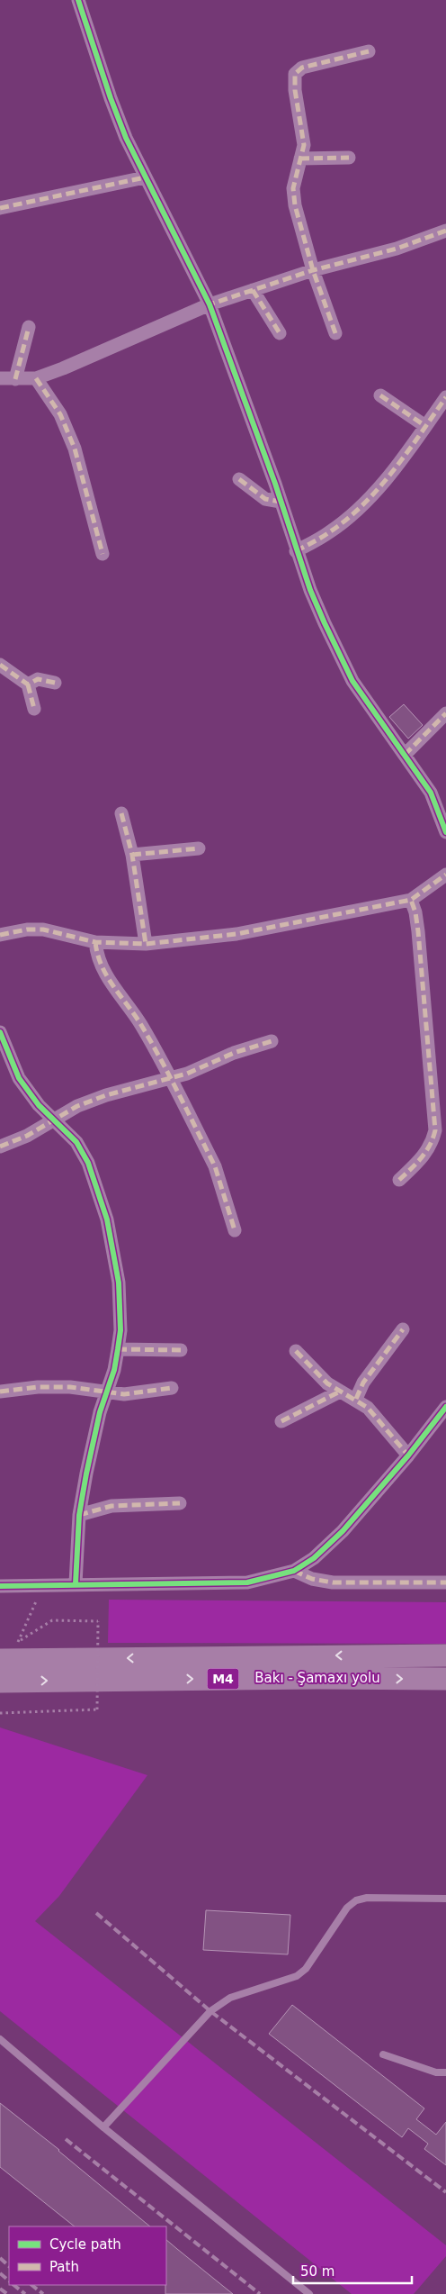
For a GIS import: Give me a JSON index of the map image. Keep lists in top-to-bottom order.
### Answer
{
  "streets": {
    "highway": ["Bakı - Şamaxı yolu", "M4"]
  },
  "legend": ["Cycle path", "Path"],
  "scale_bar": "50 m"
}
